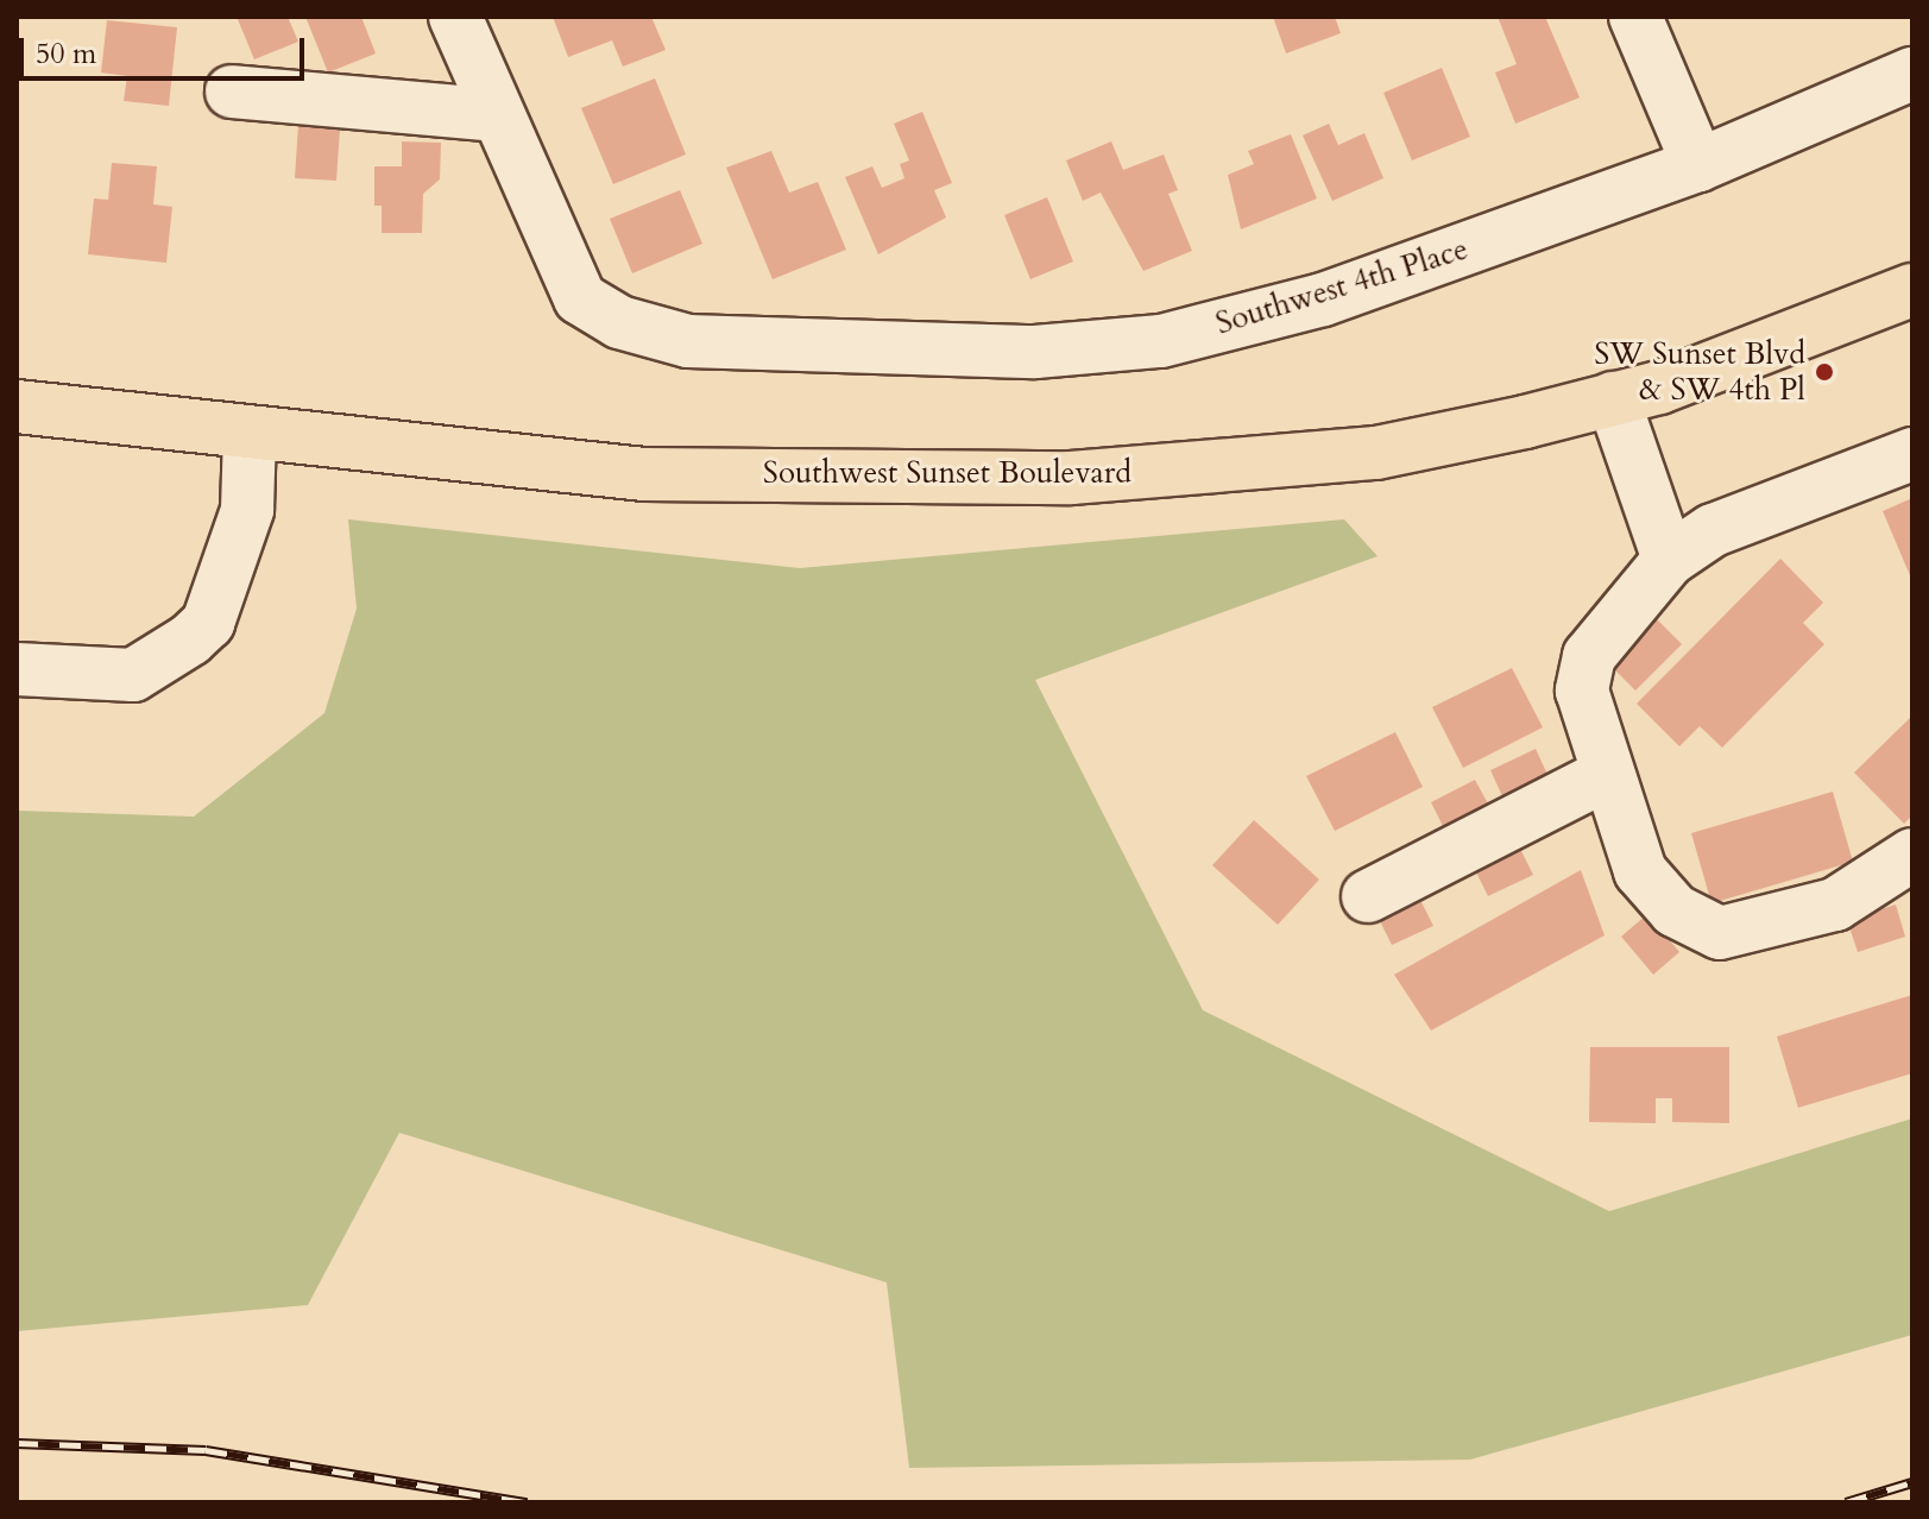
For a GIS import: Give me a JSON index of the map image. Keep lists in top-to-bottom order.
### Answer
{
  "streets": {
    "main road": ["Southwest Sunset Boulevard"],
    "street": ["Southwest 4th Place"]
  },
  "places": ["SW Sunset Blvd & SW 4th Pl"],
  "scale_bar": "50 m"
}
